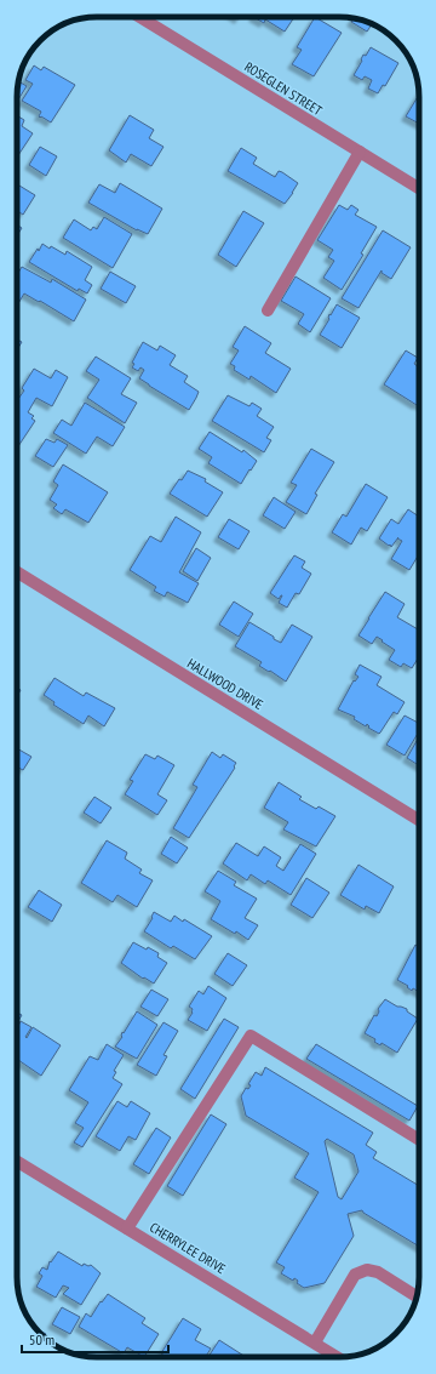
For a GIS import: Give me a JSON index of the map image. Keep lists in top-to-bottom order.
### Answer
{
  "streets": {
    "street": ["ROSEGLEN STREET", "HALLWOOD DRIVE", "CHERRYLEE DRIVE"]
  },
  "scale_bar": "50 m"
}
